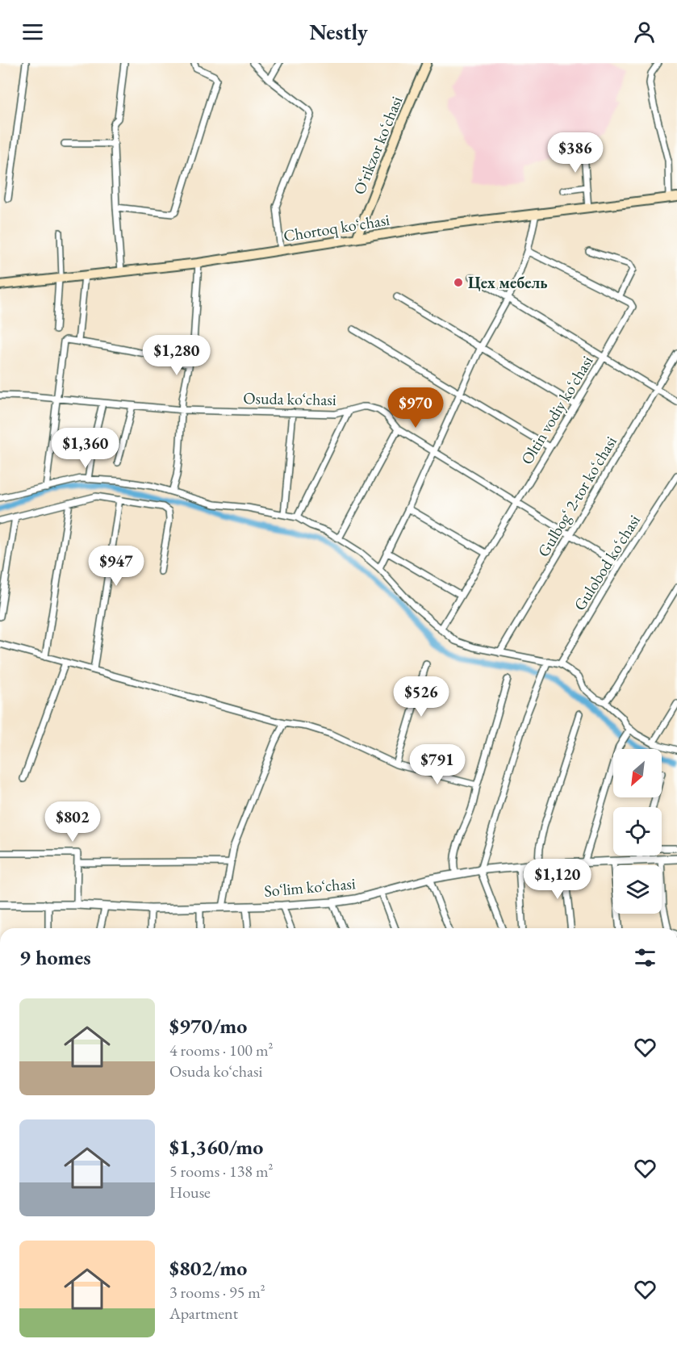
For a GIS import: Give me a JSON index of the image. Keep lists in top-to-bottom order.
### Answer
{
  "streets": {
    "main road": ["Oʻrikzor koʻchasi", "Chortoq koʻchasi"],
    "street": [
      "Osuda koʻchasi",
      "Oltin vodiy koʻchasi",
      "Gulbogʻ 2-tor koʻchasi",
      "Gulobod koʻchasi",
      "Soʻlim koʻchasi"
    ]
  },
  "crossings": [
    ["Oʻrikzor koʻchasi", "Chortoq koʻchasi"],
    ["Osuda koʻchasi", "Oltin vodiy koʻchasi"],
    ["Osuda koʻchasi", "Gulbogʻ 2-tor koʻchasi"],
    ["Osuda koʻchasi", "Gulobod koʻchasi"]
  ],
  "places": ["Цех мебель"],
  "north": "bottom left",
  "page": {
    "header": "Nestly",
    "price": [
      "$386",
      "$1,280",
      "$970",
      "$1,360",
      "$947",
      "$526",
      "$791",
      "$802",
      "$1,120"
    ],
    "heading": "9 homes",
    "list": [
      {
        "name": "$970/mo",
        "note": "4 rooms · 100 m² · Osuda koʻchasi"
      },
      {
        "name": "$1,360/mo",
        "note": "5 rooms · 138 m² · House"
      },
      {
        "name": "$802/mo",
        "note": "3 rooms · 95 m² · Apartment"
      }
    ]
  }
}
